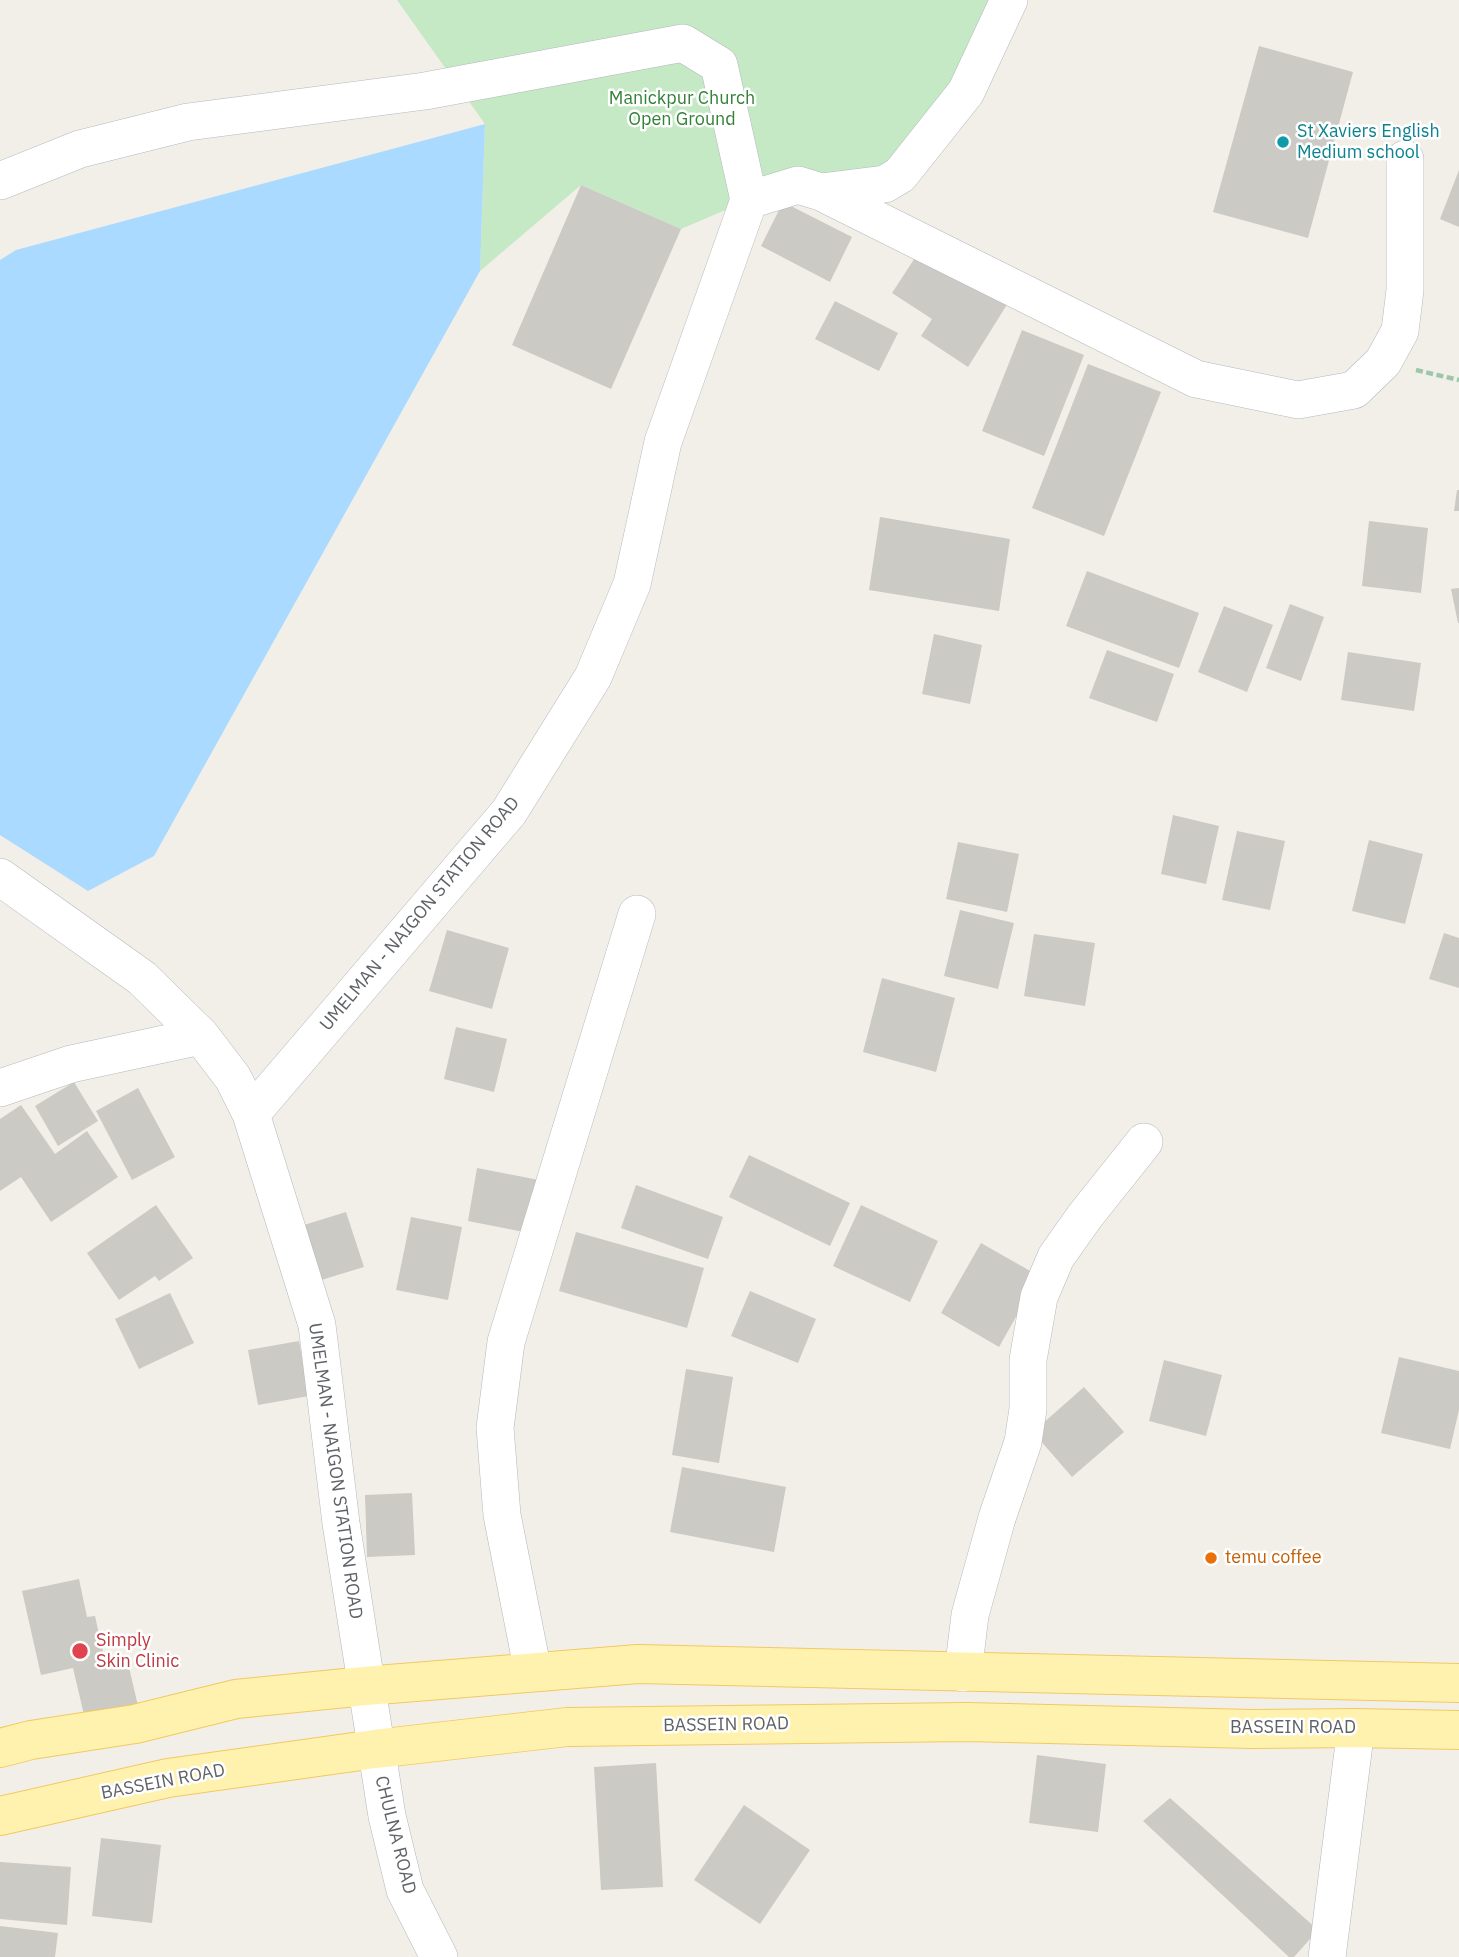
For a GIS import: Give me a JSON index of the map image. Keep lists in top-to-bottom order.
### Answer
{
  "streets": {
    "main road": ["BASSEIN ROAD"],
    "street": ["UMELMAN - NAIGON STATION ROAD", "CHULNA ROAD"]
  },
  "crossings": [
    ["UMELMAN - NAIGON STATION ROAD", "BASSEIN ROAD"],
    ["UMELMAN - NAIGON STATION ROAD", "CHULNA ROAD"],
    ["BASSEIN ROAD", "CHULNA ROAD"]
  ],
  "parks": ["Manickpur Church Open Ground"],
  "places": ["St Xaviers English Medium school", "temu coffee", "Simply Skin Clinic"]
}
